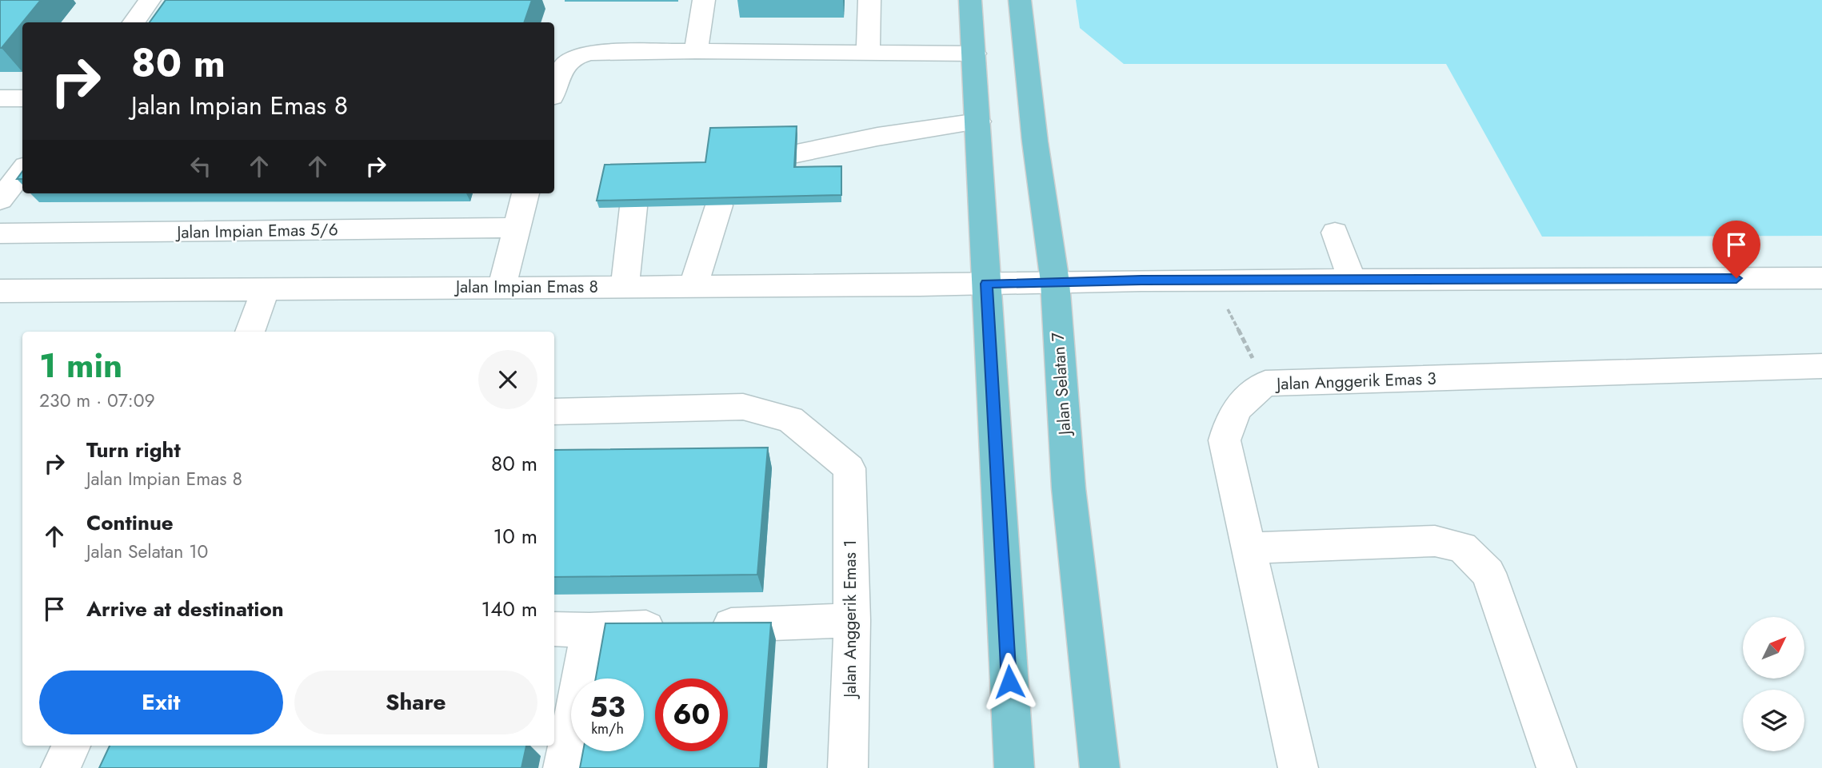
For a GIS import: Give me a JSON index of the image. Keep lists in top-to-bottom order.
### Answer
{
  "streets": {
    "main road": ["Jalan Selatan 7"],
    "street": [
      "Jalan Impian Emas 5/6",
      "Jalan Impian Emas 8",
      "Jalan Anggerik Emas 3",
      "Jalan Anggerik Emas 1"
    ]
  },
  "crossings": [
    ["Jalan Impian Emas 8", "Jalan Selatan 7"]
  ],
  "north": "top right",
  "page": {
    "turn": ["80 m", "Jalan Impian Emas 8"],
    "heading": ["1 min", "230 m · 07:09"],
    "list": [
      {
        "name": "Turn right",
        "note": "Jalan Impian Emas 8",
        "value": "80 m"
      },
      {
        "name": "Continue",
        "note": "Jalan Selatan 10",
        "value": "10 m"
      },
      {
        "name": "Arrive at destination",
        "value": "140 m"
      }
    ],
    "buttons": ["Exit", "Share"],
    "speed": "53 km/h",
    "limit": "60"
  }
}
